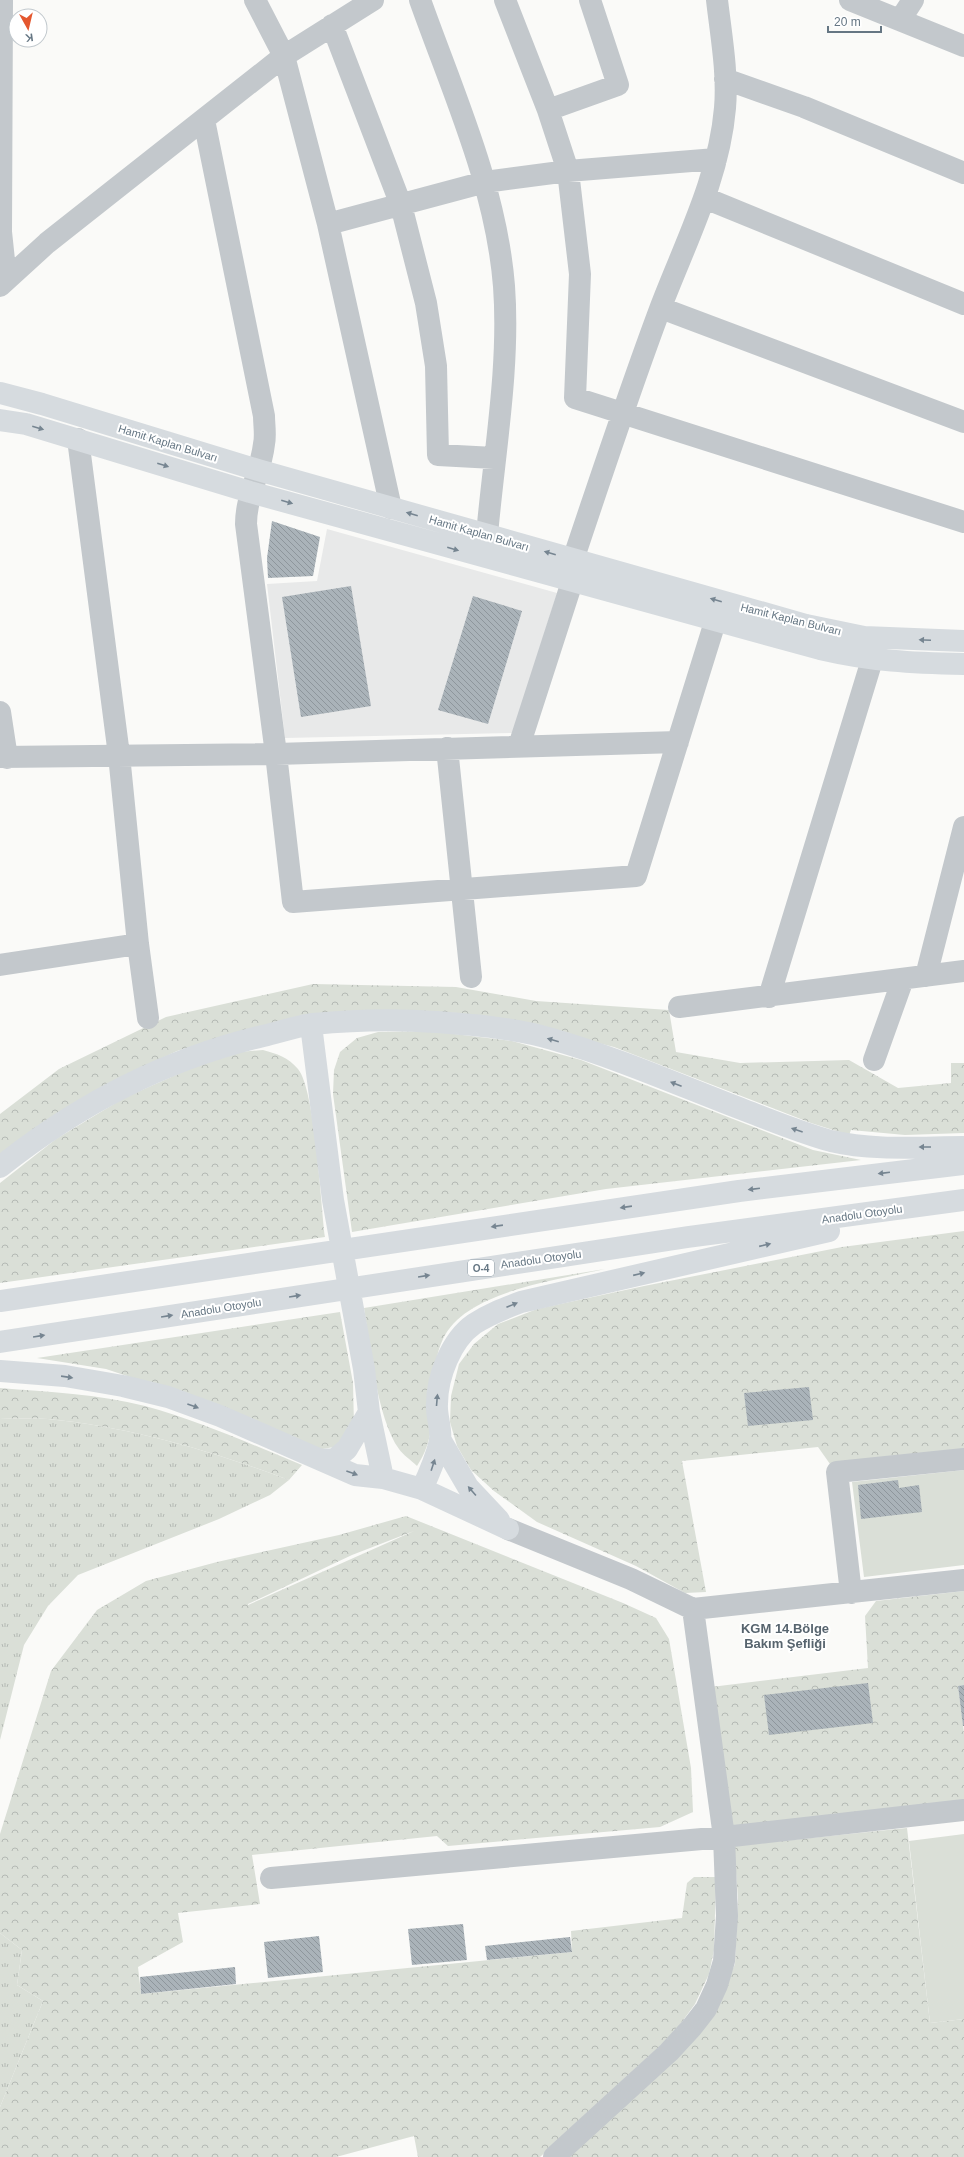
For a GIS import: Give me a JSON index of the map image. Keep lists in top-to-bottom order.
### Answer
{
  "streets": {
    "main road": ["Hamit Kaplan Bulvarı", "Anadolu Otoyolu", "O-4"]
  },
  "districts": ["KGM 14.Bölge Bakım Şefliği"],
  "scale_bar": "20 m",
  "north": "bottom"
}
